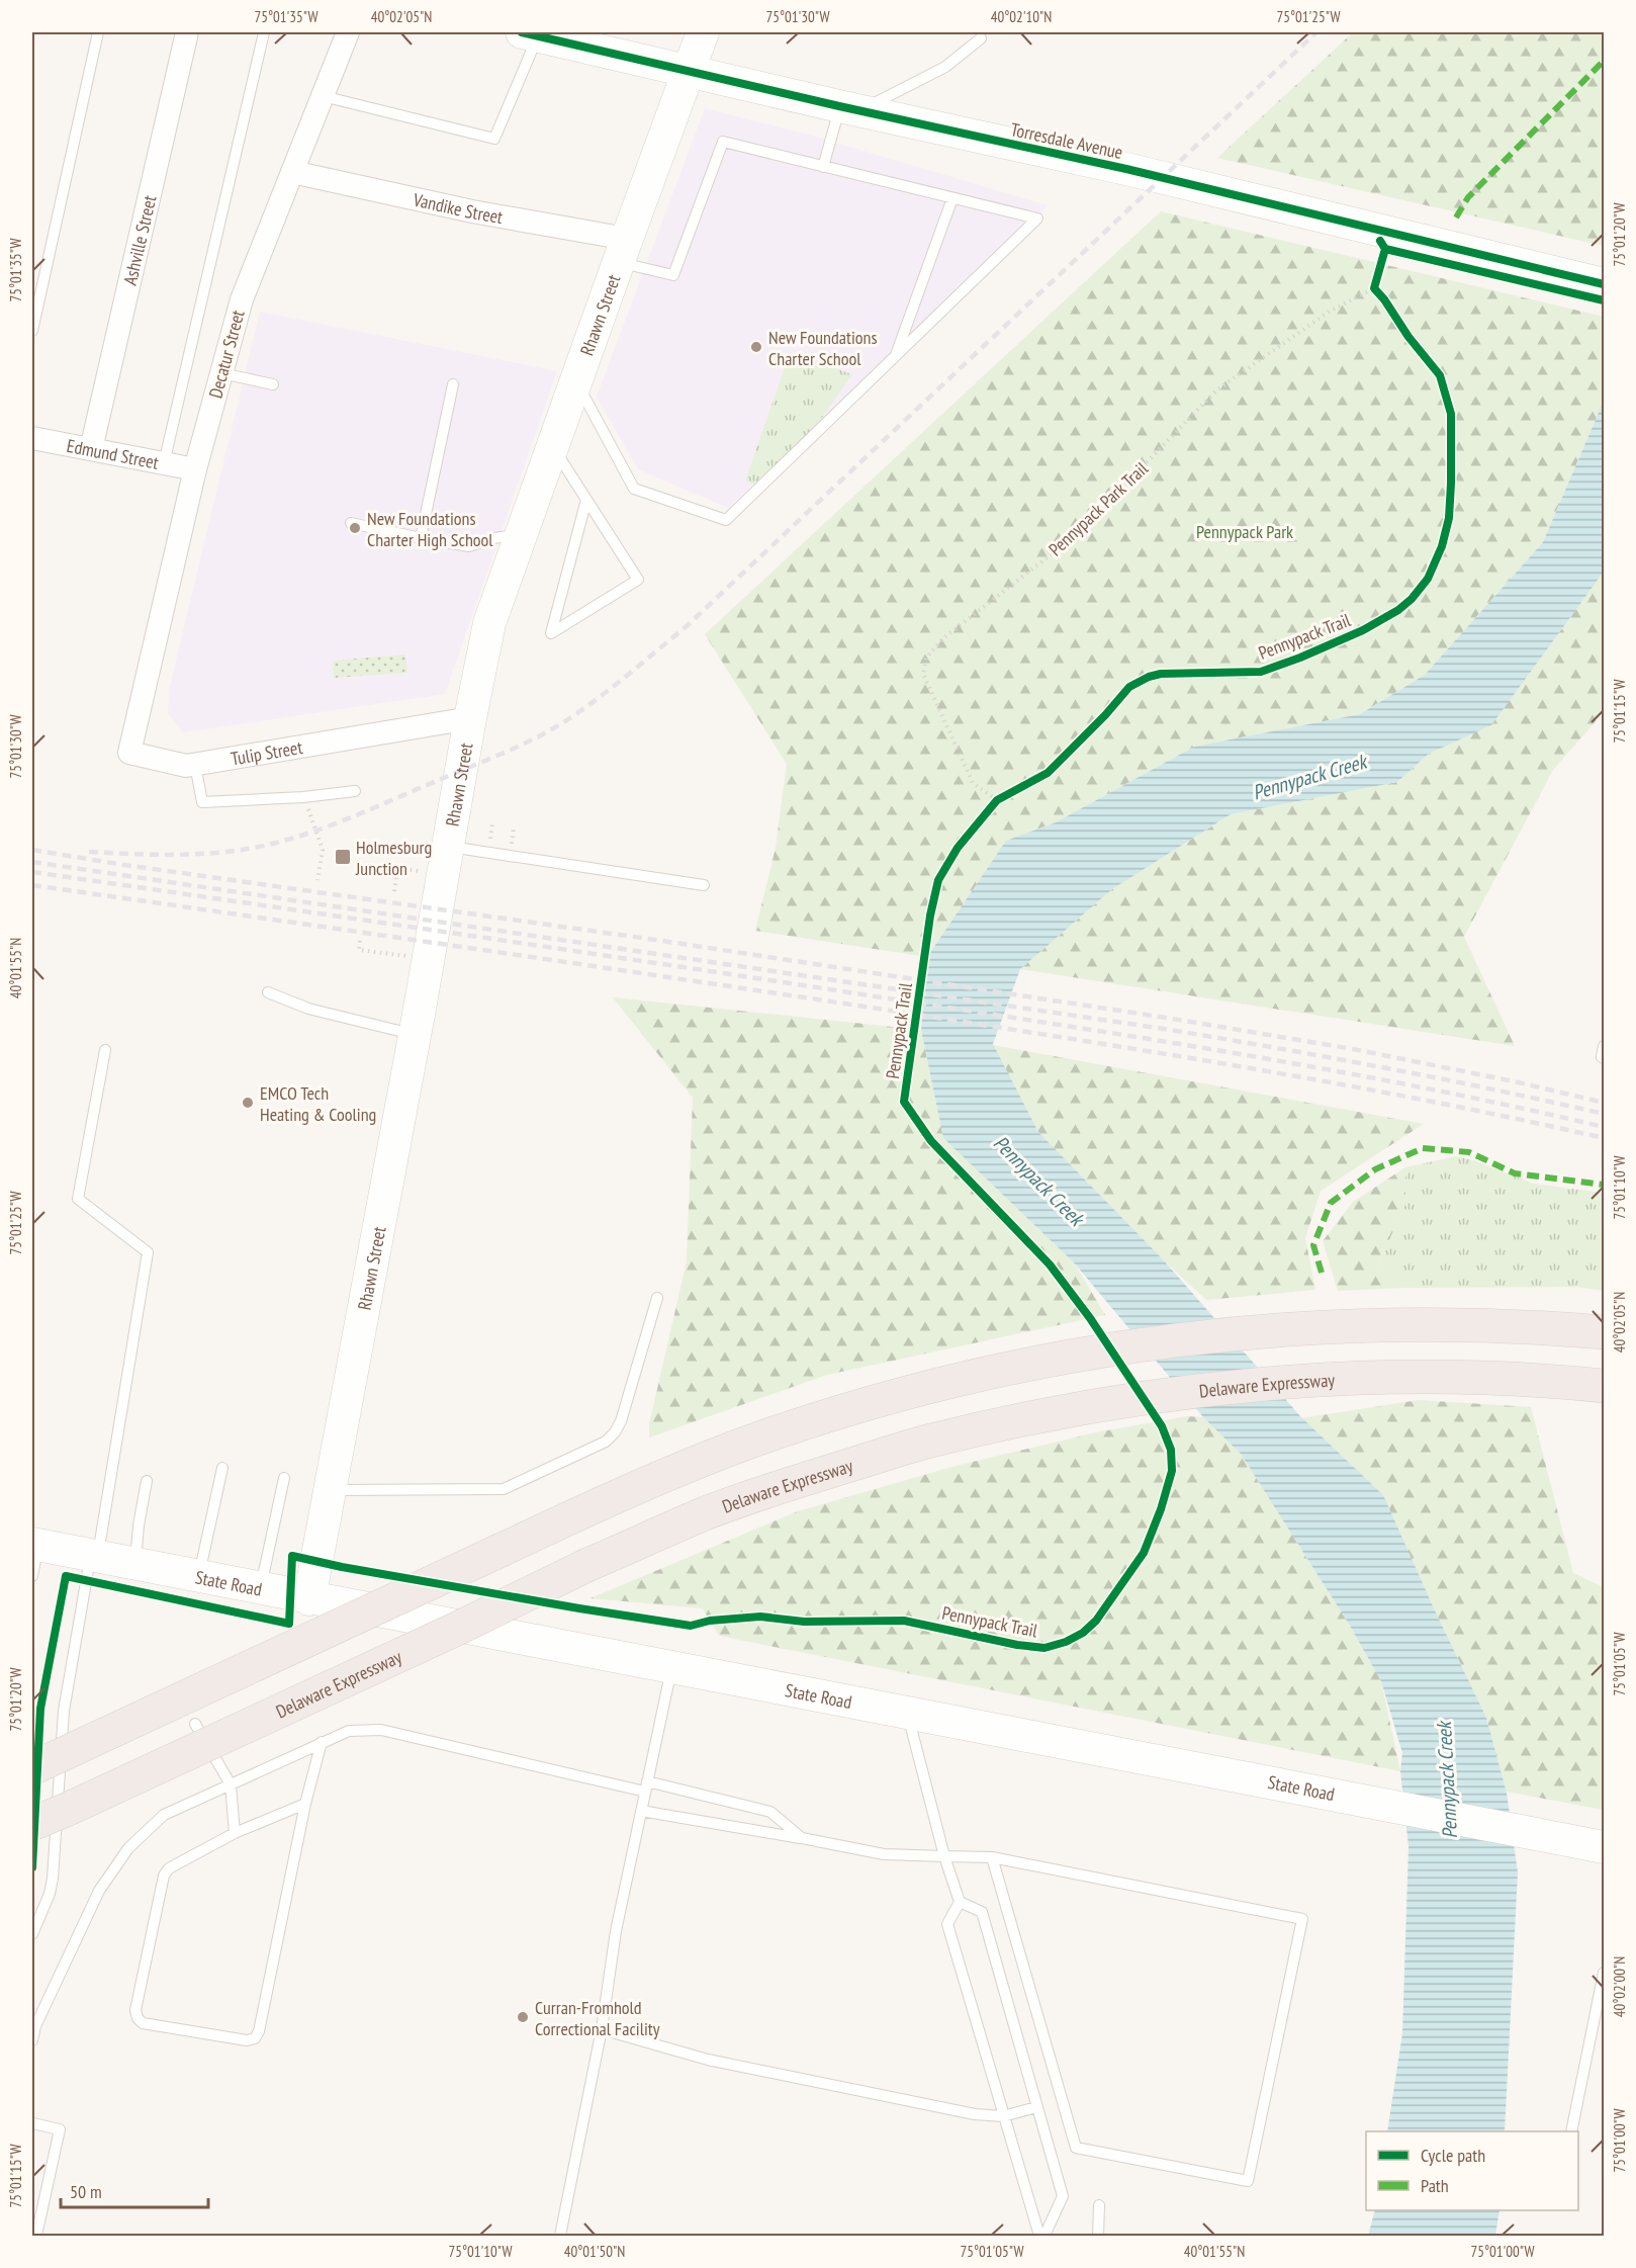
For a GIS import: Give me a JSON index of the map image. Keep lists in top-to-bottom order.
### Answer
{
  "streets": {
    "highway": ["Delaware Expressway"],
    "main road": ["Torresdale Avenue", "Rhawn Street", "State Road"],
    "street": [
      "Vandike Street",
      "Ashville Street",
      "Decatur Street",
      "Edmund Street",
      "Tulip Street"
    ],
    "path": ["Pennypack Park Trail"],
    "cycle path": ["Pennypack Trail"]
  },
  "crossings": [
    ["Torresdale Avenue", "Rhawn Street"],
    ["Vandike Street", "Rhawn Street"],
    ["Vandike Street", "Decatur Street"],
    ["Ashville Street", "Edmund Street"],
    ["Rhawn Street", "Tulip Street"],
    ["Rhawn Street", "State Road"],
    ["Decatur Street", "Edmund Street"],
    ["Decatur Street", "Tulip Street"]
  ],
  "water": ["Pennypack Creek"],
  "parks": ["Pennypack Park"],
  "places": {
    "other": [
      "New Foundations Charter School",
      "New Foundations Charter High School",
      "EMCO Tech Heating & Cooling",
      "Curran-Fromhold Correctional Facility"
    ],
    "transit": ["Holmesburg Junction"]
  },
  "legend": ["Cycle path", "Path"],
  "scale_bar": "50 m",
  "coordinates": [
    "75°01'35\"W",
    "40°02'05\"N",
    "75°01'30\"W",
    "40°02'10\"N",
    "75°01'25\"W",
    "75°01'20\"W",
    "75°01'15\"W",
    "40°01'55\"N",
    "75°01'10\"W",
    "75°01'05\"W",
    "40°02'00\"N",
    "75°01'00\"W",
    "40°01'50\"N"
  ]
}
